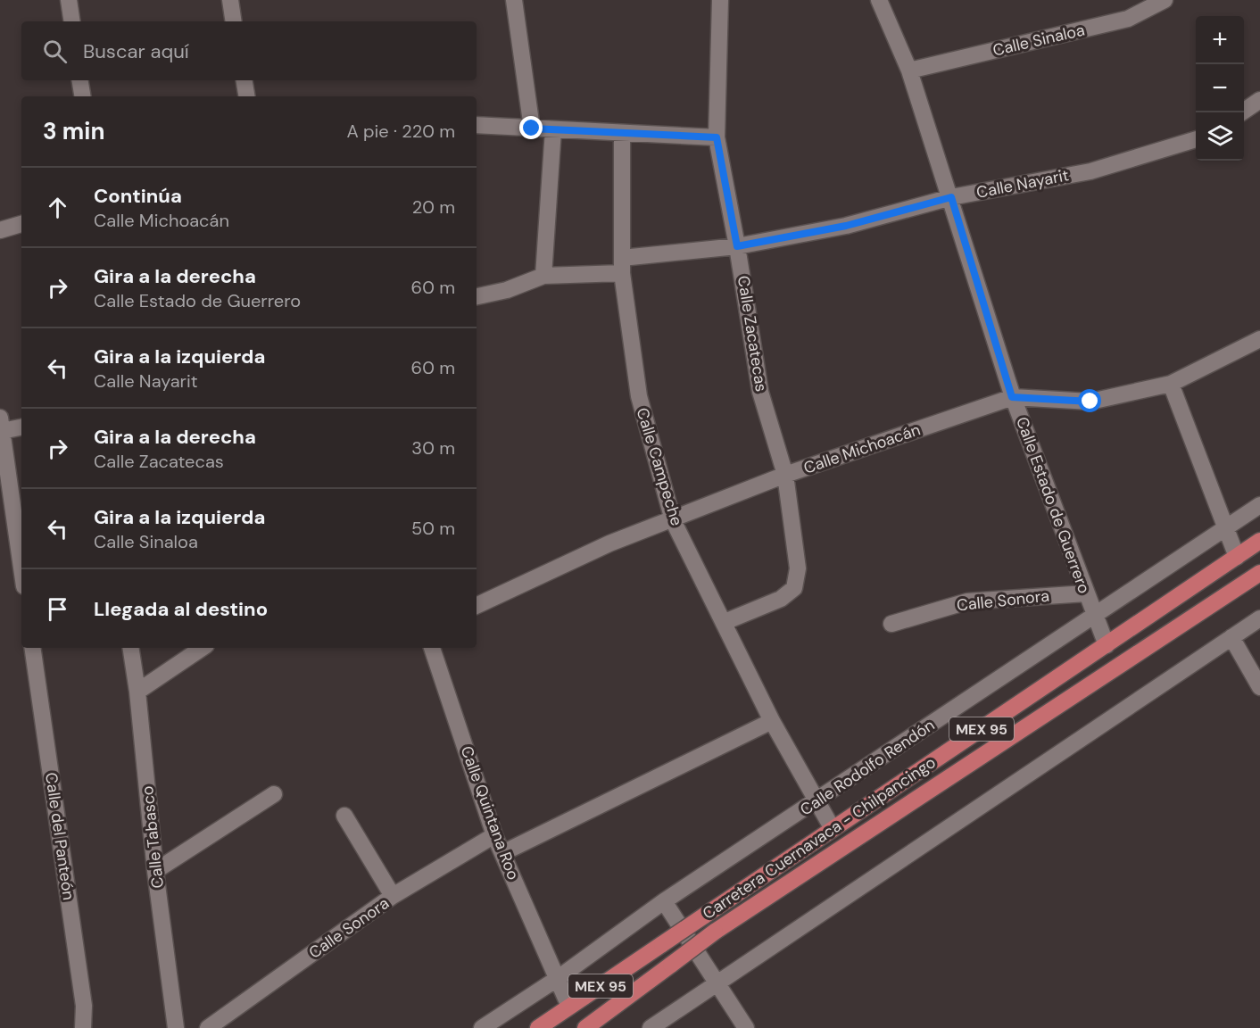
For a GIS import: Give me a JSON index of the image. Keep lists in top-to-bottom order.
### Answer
{
  "streets": {
    "main road": ["MEX 95", "Carretera Cuernavaca - Chilpancingo"],
    "street": [
      "Calle Sinaloa",
      "Calle Nayarit",
      "Calle Zacatecas",
      "Calle Michoacán",
      "Calle Campeche",
      "Calle Estado de Guerrero",
      "Calle Sonora",
      "Calle Rodolfo Rendón",
      "Calle Quintana Roo",
      "Calle del Panteón",
      "Calle Tabasco"
    ]
  },
  "crossings": [
    ["Calle Sinaloa", "Calle Estado de Guerrero"],
    ["Calle Nayarit", "Calle Zacatecas"],
    ["Calle Nayarit", "Calle Campeche"],
    ["Calle Nayarit", "Calle Estado de Guerrero"],
    ["Calle Zacatecas", "Calle Michoacán"],
    ["Calle Zacatecas", "Calle Campeche"],
    ["Calle Michoacán", "Calle Campeche"],
    ["Calle Michoacán", "Calle Estado de Guerrero"],
    ["Calle Campeche", "Calle Rodolfo Rendón"],
    ["Calle Campeche", "Carretera Cuernavaca - Chilpancingo"],
    ["Calle Estado de Guerrero", "Calle Sonora"],
    ["Calle Estado de Guerrero", "Calle Rodolfo Rendón"],
    ["Calle Estado de Guerrero", "Carretera Cuernavaca - Chilpancingo"],
    ["Calle Sonora", "Calle Quintana Roo"],
    ["Calle Rodolfo Rendón", "Calle Quintana Roo"],
    ["Calle Quintana Roo", "Carretera Cuernavaca - Chilpancingo"]
  ],
  "page": {
    "map_buttons": ["+", "−"],
    "search": "Buscar aquí",
    "heading": ["3 min", "A pie · 220 m"],
    "list": [
      ["Continúa", "Calle Michoacán", "20 m"],
      ["Gira a la derecha", "Calle Estado de Guerrero", "60 m"],
      ["Gira a la izquierda", "Calle Nayarit", "60 m"],
      ["Gira a la derecha", "Calle Zacatecas", "30 m"],
      ["Gira a la izquierda", "Calle Sinaloa", "50 m"],
      "Llegada al destino"
    ]
  }
}
